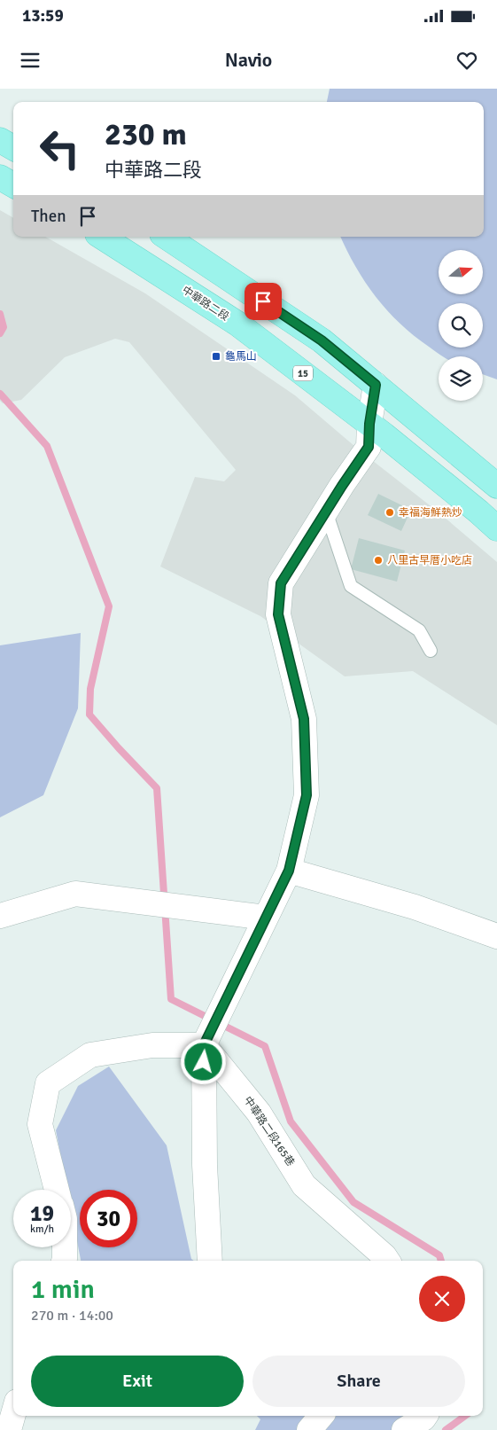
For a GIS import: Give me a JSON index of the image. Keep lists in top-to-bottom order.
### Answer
{
  "streets": {
    "main road": ["中華路二段", "15"],
    "street": ["中華路二段165巷"]
  },
  "places": {
    "transit": ["龜馬山"],
    "other": ["幸福海鮮熱炒", "八里古早厝小吃店"]
  },
  "north": "right",
  "page": {
    "status": "13:59",
    "header": "Navio",
    "turn": ["230 m", "中華路二段"],
    "then": "Then",
    "speed": "19 km/h",
    "limit": "30",
    "heading": ["1 min", "270 m · 14:00"],
    "buttons": ["Exit", "Share"]
  }
}
